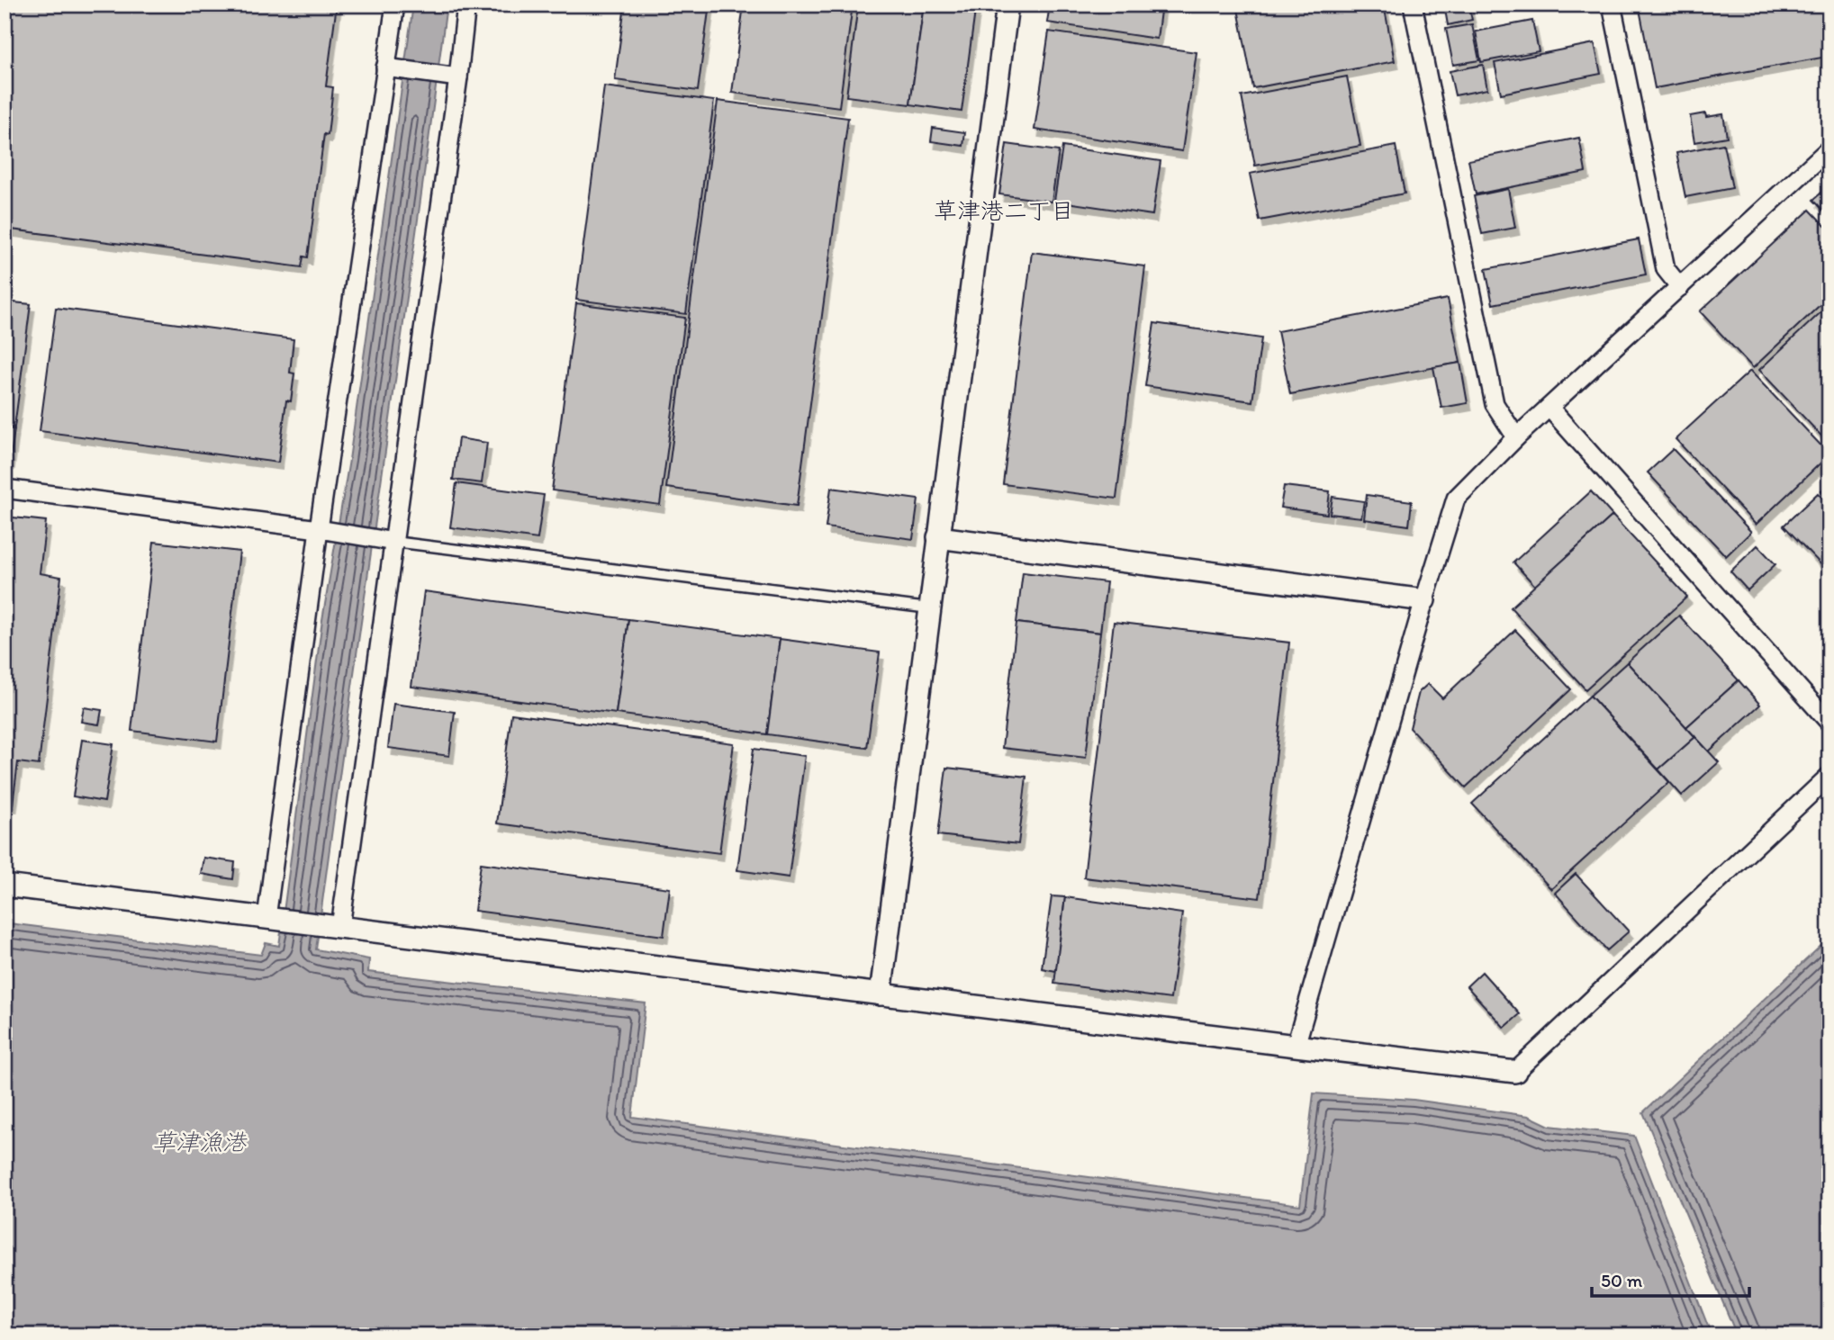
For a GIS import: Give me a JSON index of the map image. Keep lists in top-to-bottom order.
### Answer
{
  "districts": ["草津港二丁目"],
  "water": ["草津漁港"],
  "scale_bar": "50 m"
}
